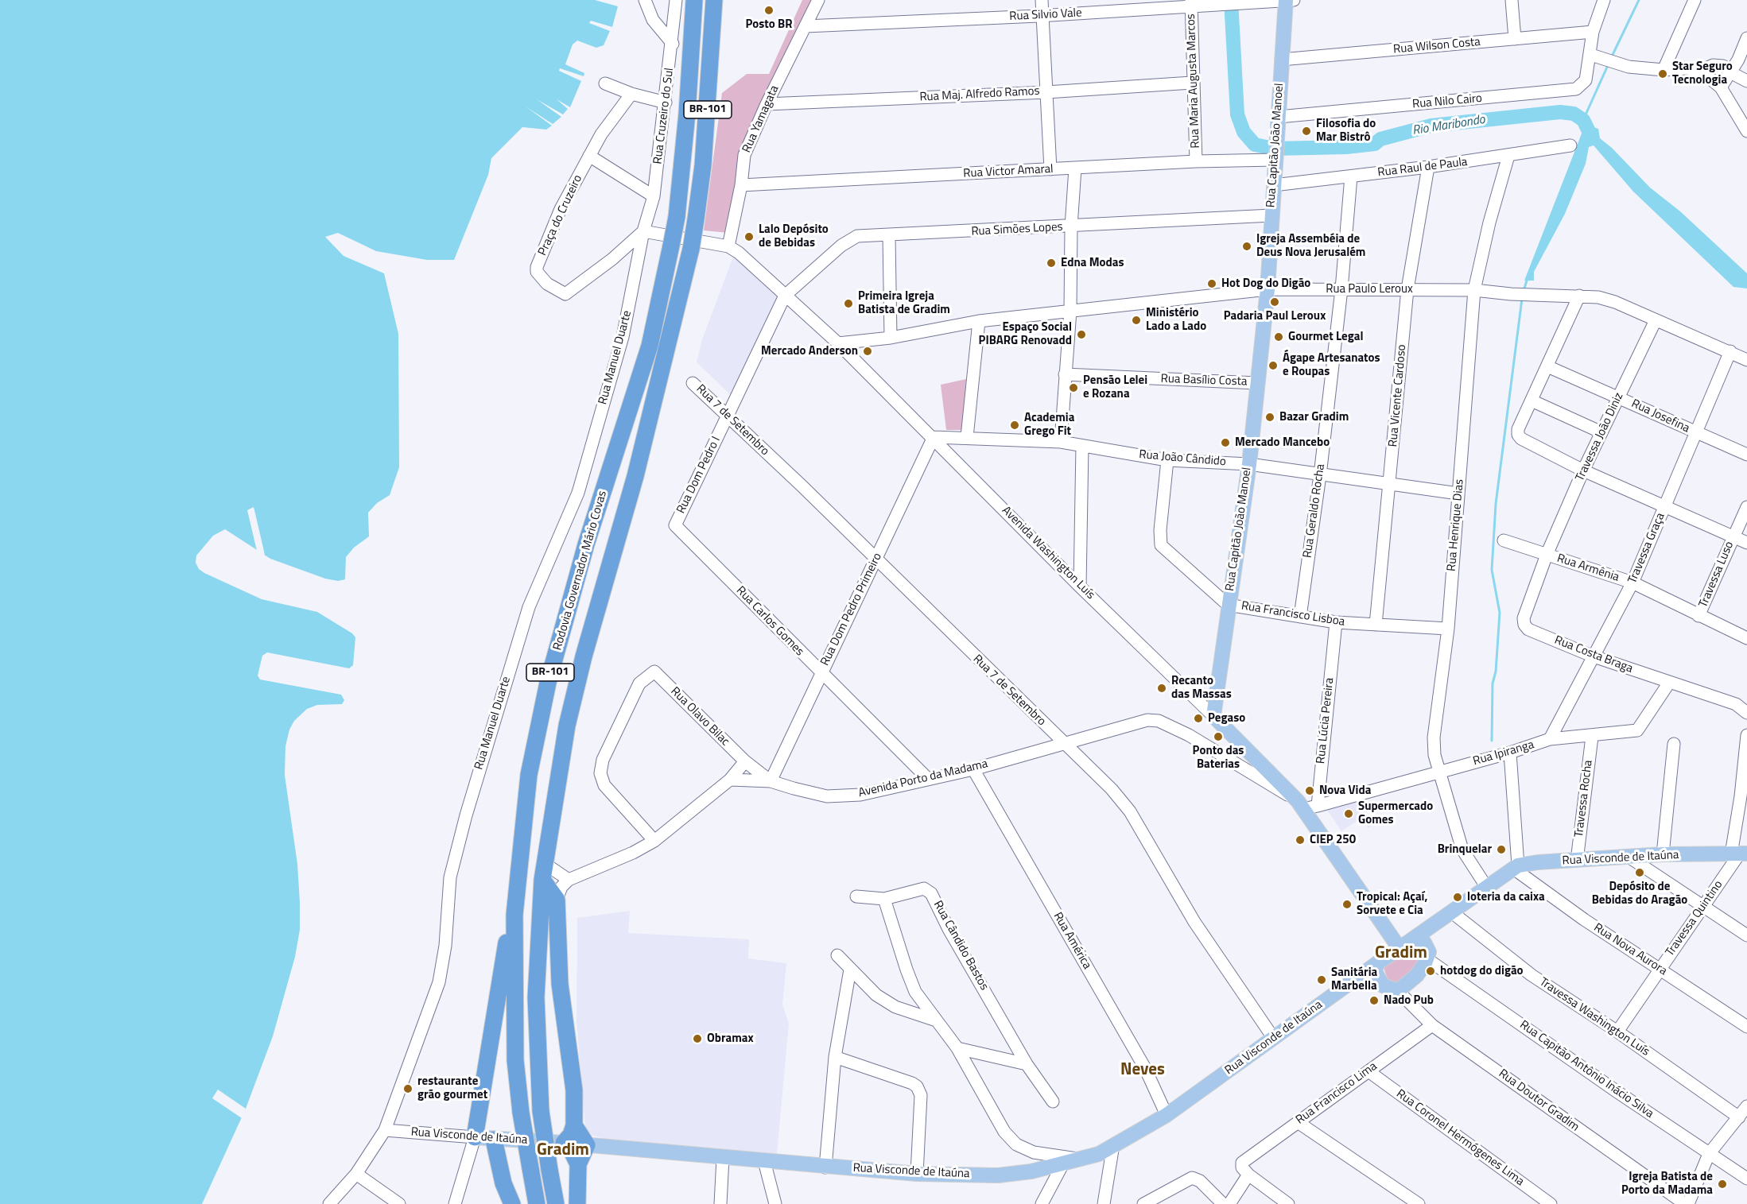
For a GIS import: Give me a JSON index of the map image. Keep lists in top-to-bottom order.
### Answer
{
  "streets": {
    "highway": ["BR-101", "Rodovia Governador Mário Covas"],
    "main road": ["Rua Capitão João Manoel", "Avenida Washington Luís", "Rua Visconde de Itaúna"],
    "street": [
      "Rua Silvio Vale",
      "Rua Wilson Costa",
      "Rua Maria Augusta Marcos",
      "Rua Maj. Alfredo Ramos",
      "Rua Nilo Cairo",
      "Rua Cruzeiro do Sul",
      "Rua Yamagata",
      "Rua Raul de Paula",
      "Rua Victor Amaral",
      "Praça do Cruzeiro",
      "Rua Simões Lopes",
      "Rua Paulo Leroux",
      "Rua Manuel Duarte",
      "Rua Basílio Costa",
      "Rua Vicente Cardoso",
      "Rua Josefina",
      "Rua 7 de Setembro",
      "Travessa João Diniz",
      "Rua João Cândido",
      "Rua Dom Pedro I",
      "Rua Geraldo Rocha",
      "Rua Henrique Dias",
      "Travessa Graça",
      "Rua Armênia",
      "Travessa Luso",
      "Rua Dom Pedro Primeiro",
      "Rua Francisco Lisboa",
      "Rua Carlos Gomes",
      "Rua Costa Braga",
      "Rua Olavo Bilac",
      "Rua Lúcia Pereira",
      "Rua Ipiranga",
      "Avenida Porto da Madama",
      "Travessa Rocha",
      "Travessa Quintino",
      "Rua América",
      "Rua Cândido Bastos",
      "Rua Nova Aurora",
      "Travessa Washington Luís",
      "Rua Capitão Antônio Inácio Silva",
      "Rua Francisco Lima",
      "Rua Doutor Gradim",
      "Rua Coronel Hermógenes Lima"
    ]
  },
  "crossings": [
    ["Rua Silvio Vale", "Rua Maria Augusta Marcos"],
    ["Rua Silvio Vale", "Rua Yamagata"],
    ["Rua Silvio Vale", "Rua Capitão João Manoel"],
    ["Rua Wilson Costa", "Rua Nilo Cairo"],
    ["Rua Wilson Costa", "Rua Capitão João Manoel"],
    ["Rua Maria Augusta Marcos", "Rua Maj. Alfredo Ramos"],
    ["Rua Maria Augusta Marcos", "Rua Victor Amaral"],
    ["Rua Maj. Alfredo Ramos", "Rua Yamagata"],
    ["Rua Nilo Cairo", "Rua Capitão João Manoel"],
    ["Rua Cruzeiro do Sul", "Praça do Cruzeiro"],
    ["Rua Cruzeiro do Sul", "Rua Manuel Duarte"],
    ["Rua Cruzeiro do Sul", "Avenida Washington Luís"],
    ["Rua Yamagata", "Rua Victor Amaral"],
    ["Rua Yamagata", "Avenida Washington Luís"],
    ["Rua Capitão João Manoel", "Rua Raul de Paula"],
    ["Rua Capitão João Manoel", "Rua Victor Amaral"],
    ["Rua Capitão João Manoel", "Rua Simões Lopes"],
    ["Rua Capitão João Manoel", "Rua Paulo Leroux"],
    ["Rua Capitão João Manoel", "Rua Basílio Costa"],
    ["Rua Capitão João Manoel", "Rua João Cândido"],
    ["Rua Capitão João Manoel", "Avenida Washington Luís"],
    ["Rua Capitão João Manoel", "Rua Francisco Lisboa"],
    ["Rua Raul de Paula", "Rua Vicente Cardoso"],
    ["Rua Raul de Paula", "Rua Geraldo Rocha"],
    ["Rua Raul de Paula", "Rua Henrique Dias"],
    ["Praça do Cruzeiro", "Rua Manuel Duarte"],
    ["Praça do Cruzeiro", "Avenida Washington Luís"],
    ["Rua Simões Lopes", "Rua Dom Pedro I"],
    ["Rua Simões Lopes", "Avenida Washington Luís"],
    ["Rua Paulo Leroux", "Rua Vicente Cardoso"],
    ["Rua Paulo Leroux", "Travessa João Diniz"],
    ["Rua Paulo Leroux", "Rua Geraldo Rocha"],
    ["Rua Paulo Leroux", "Rua Henrique Dias"],
    ["Rua Paulo Leroux", "Travessa Graça"],
    ["Rua Paulo Leroux", "Avenida Washington Luís"],
    ["Rua Manuel Duarte", "Avenida Washington Luís"],
    ["Rua Manuel Duarte", "Rua Visconde de Itaúna"],
    ["Rua Vicente Cardoso", "Rua João Cândido"],
    ["Rua Vicente Cardoso", "Rua Francisco Lisboa"],
    ["Rua Josefina", "Travessa João Diniz"],
    ["Rua Josefina", "Travessa Graça"],
    ["Rua 7 de Setembro", "Rua Dom Pedro I"],
    ["Rua 7 de Setembro", "Rua Dom Pedro Primeiro"],
    ["Rua 7 de Setembro", "Avenida Porto da Madama"],
    ["Rua 7 de Setembro", "Rua Visconde de Itaúna"],
    ["Travessa João Diniz", "Rua Armênia"],
    ["Travessa João Diniz", "Rua Costa Braga"],
    ["Rua João Cândido", "Rua Geraldo Rocha"],
    ["Rua João Cândido", "Rua Henrique Dias"],
    ["Rua João Cândido", "Avenida Washington Luís"],
    ["Rua João Cândido", "Rua Dom Pedro Primeiro"],
    ["Rua João Cândido", "Rua Francisco Lisboa"],
    ["Rua Dom Pedro I", "Avenida Washington Luís"],
    ["Rua Dom Pedro I", "Rua Carlos Gomes"],
    ["Rua Geraldo Rocha", "Rua Francisco Lisboa"],
    ["Rua Henrique Dias", "Rua Francisco Lisboa"],
    ["Rua Henrique Dias", "Rua Ipiranga"],
    ["Rua Henrique Dias", "Rua Visconde de Itaúna"],
    ["Travessa Graça", "Rua Armênia"],
    ["Travessa Graça", "Rua Costa Braga"],
    ["Travessa Graça", "Rua Ipiranga"],
    ["Avenida Washington Luís", "Rua Dom Pedro Primeiro"],
    ["Avenida Washington Luís", "Rua Lúcia Pereira"],
    ["Avenida Washington Luís", "Rua Ipiranga"],
    ["Avenida Washington Luís", "Avenida Porto da Madama"],
    ["Avenida Washington Luís", "Rua Visconde de Itaúna"],
    ["Rua Armênia", "Travessa Luso"],
    ["Rua Armênia", "Rua Costa Braga"],
    ["Rua Dom Pedro Primeiro", "Rua Carlos Gomes"],
    ["Rua Dom Pedro Primeiro", "Avenida Porto da Madama"],
    ["Rua Francisco Lisboa", "Rua Lúcia Pereira"],
    ["Rua Carlos Gomes", "Avenida Porto da Madama"],
    ["Rua Costa Braga", "Rua Ipiranga"],
    ["Rua Olavo Bilac", "Avenida Porto da Madama"],
    ["Rua Lúcia Pereira", "Rua Ipiranga"],
    ["Rua Lúcia Pereira", "Avenida Porto da Madama"],
    ["Rua Ipiranga", "Avenida Porto da Madama"],
    ["Rua Ipiranga", "Travessa Rocha"],
    ["Avenida Porto da Madama", "Rua América"],
    ["Travessa Rocha", "Rua Visconde de Itaúna"],
    ["Rua Visconde de Itaúna", "Travessa Quintino"],
    ["Rua Visconde de Itaúna", "Rua América"],
    ["Rua Visconde de Itaúna", "Rua Nova Aurora"],
    ["Rua Visconde de Itaúna", "Travessa Washington Luís"],
    ["Travessa Quintino", "Rua Nova Aurora"],
    ["Travessa Quintino", "Travessa Washington Luís"],
    ["Rua Francisco Lima", "Rua Doutor Gradim"],
    ["Rua Francisco Lima", "Rua Coronel Hermógenes Lima"]
  ],
  "districts": ["Gradim", "Neves", "Gradim"],
  "water": ["Rio Maribondo"],
  "places": [
    "Posto BR",
    "Star Seguro Tecnologia",
    "Filosofia do Mar Bistrô",
    "Lalo Depósito de Bebidas",
    "Igreja Assembéia de Deus Nova Jerusalém",
    "Edna Modas",
    "Hot Dog do Digão",
    "Padaria Paul Leroux",
    "Primeira Igreja Batista de Gradim",
    "Ministério Lado a Lado",
    "Espaço Social PIBARG Renovadd",
    "Gourmet Legal",
    "Mercado Anderson",
    "Ágape Artesanatos e Roupas",
    "Pensão Lelei e Rozana",
    "Bazar Gradim",
    "Academia Grego Fit",
    "Mercado Mancebo",
    "Recanto das Massas",
    "Pegaso",
    "Ponto das Baterias",
    "Nova Vida",
    "Supermercado Gomes",
    "CIEP 250",
    "Brinquelar",
    "Depósito de Bebidas do Aragão",
    "loteria da caixa",
    "Tropical: Açaí, Sorvete e Cia",
    "hotdog do digão",
    "Sanitária Marbella",
    "Nado Pub",
    "Obramax",
    "restaurante grão gourmet",
    "Igreja Batista de Porto da Madama"
  ]
}
